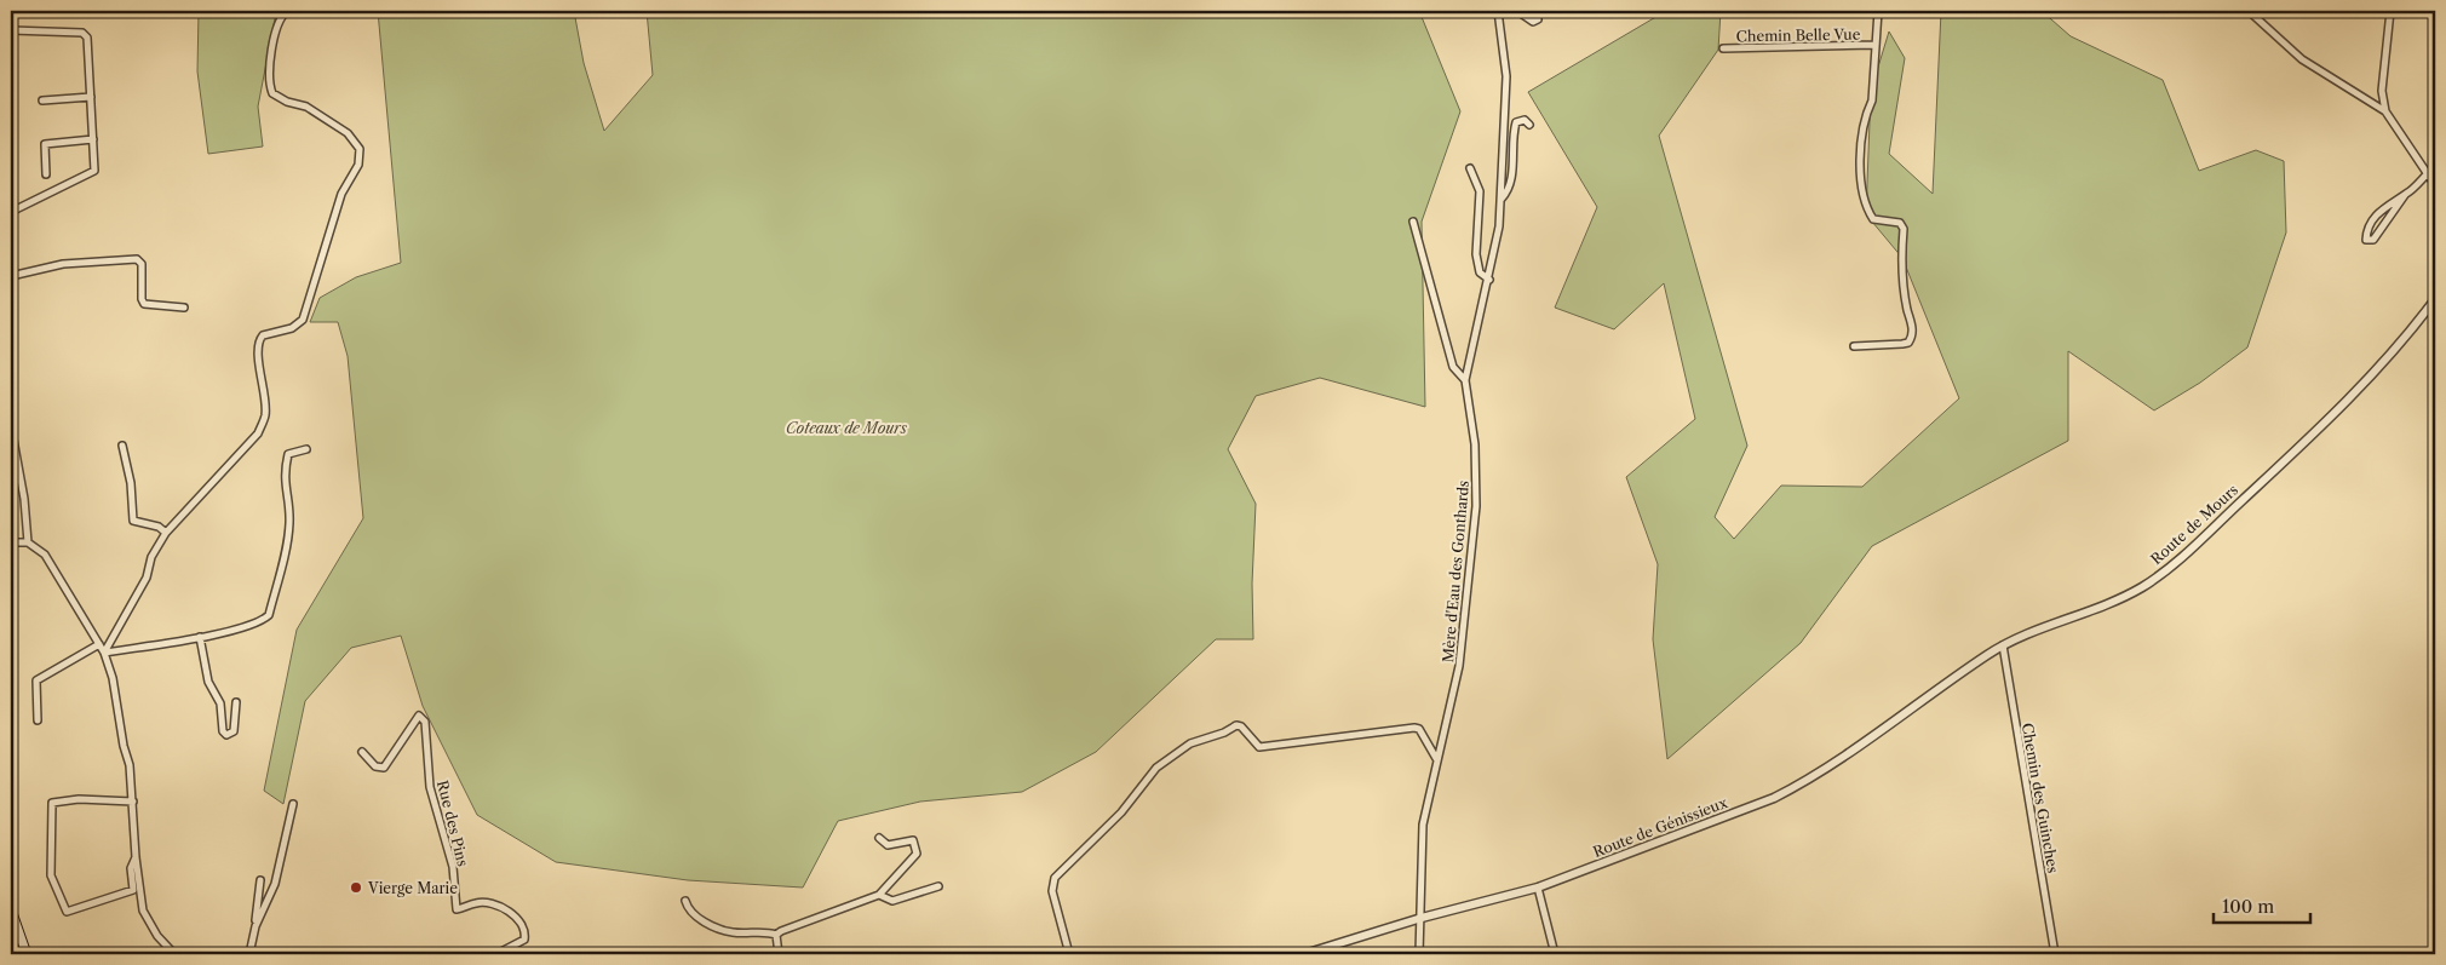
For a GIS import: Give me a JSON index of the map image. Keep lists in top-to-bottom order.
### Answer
{
  "streets": {
    "street": [
      "Chemin Belle Vue",
      "Route de Mours",
      "Mère d'Eau des Gonthards",
      "Chemin des Guinches",
      "Rue des Pins",
      "Route de Génissieux"
    ]
  },
  "crossings": [
    ["Route de Mours", "Chemin des Guinches"],
    ["Route de Mours", "Route de Génissieux"],
    ["Mère d'Eau des Gonthards", "Route de Génissieux"]
  ],
  "parks": ["Coteaux de Mours"],
  "places": ["Vierge Marie"],
  "scale_bar": "100 m"
}
